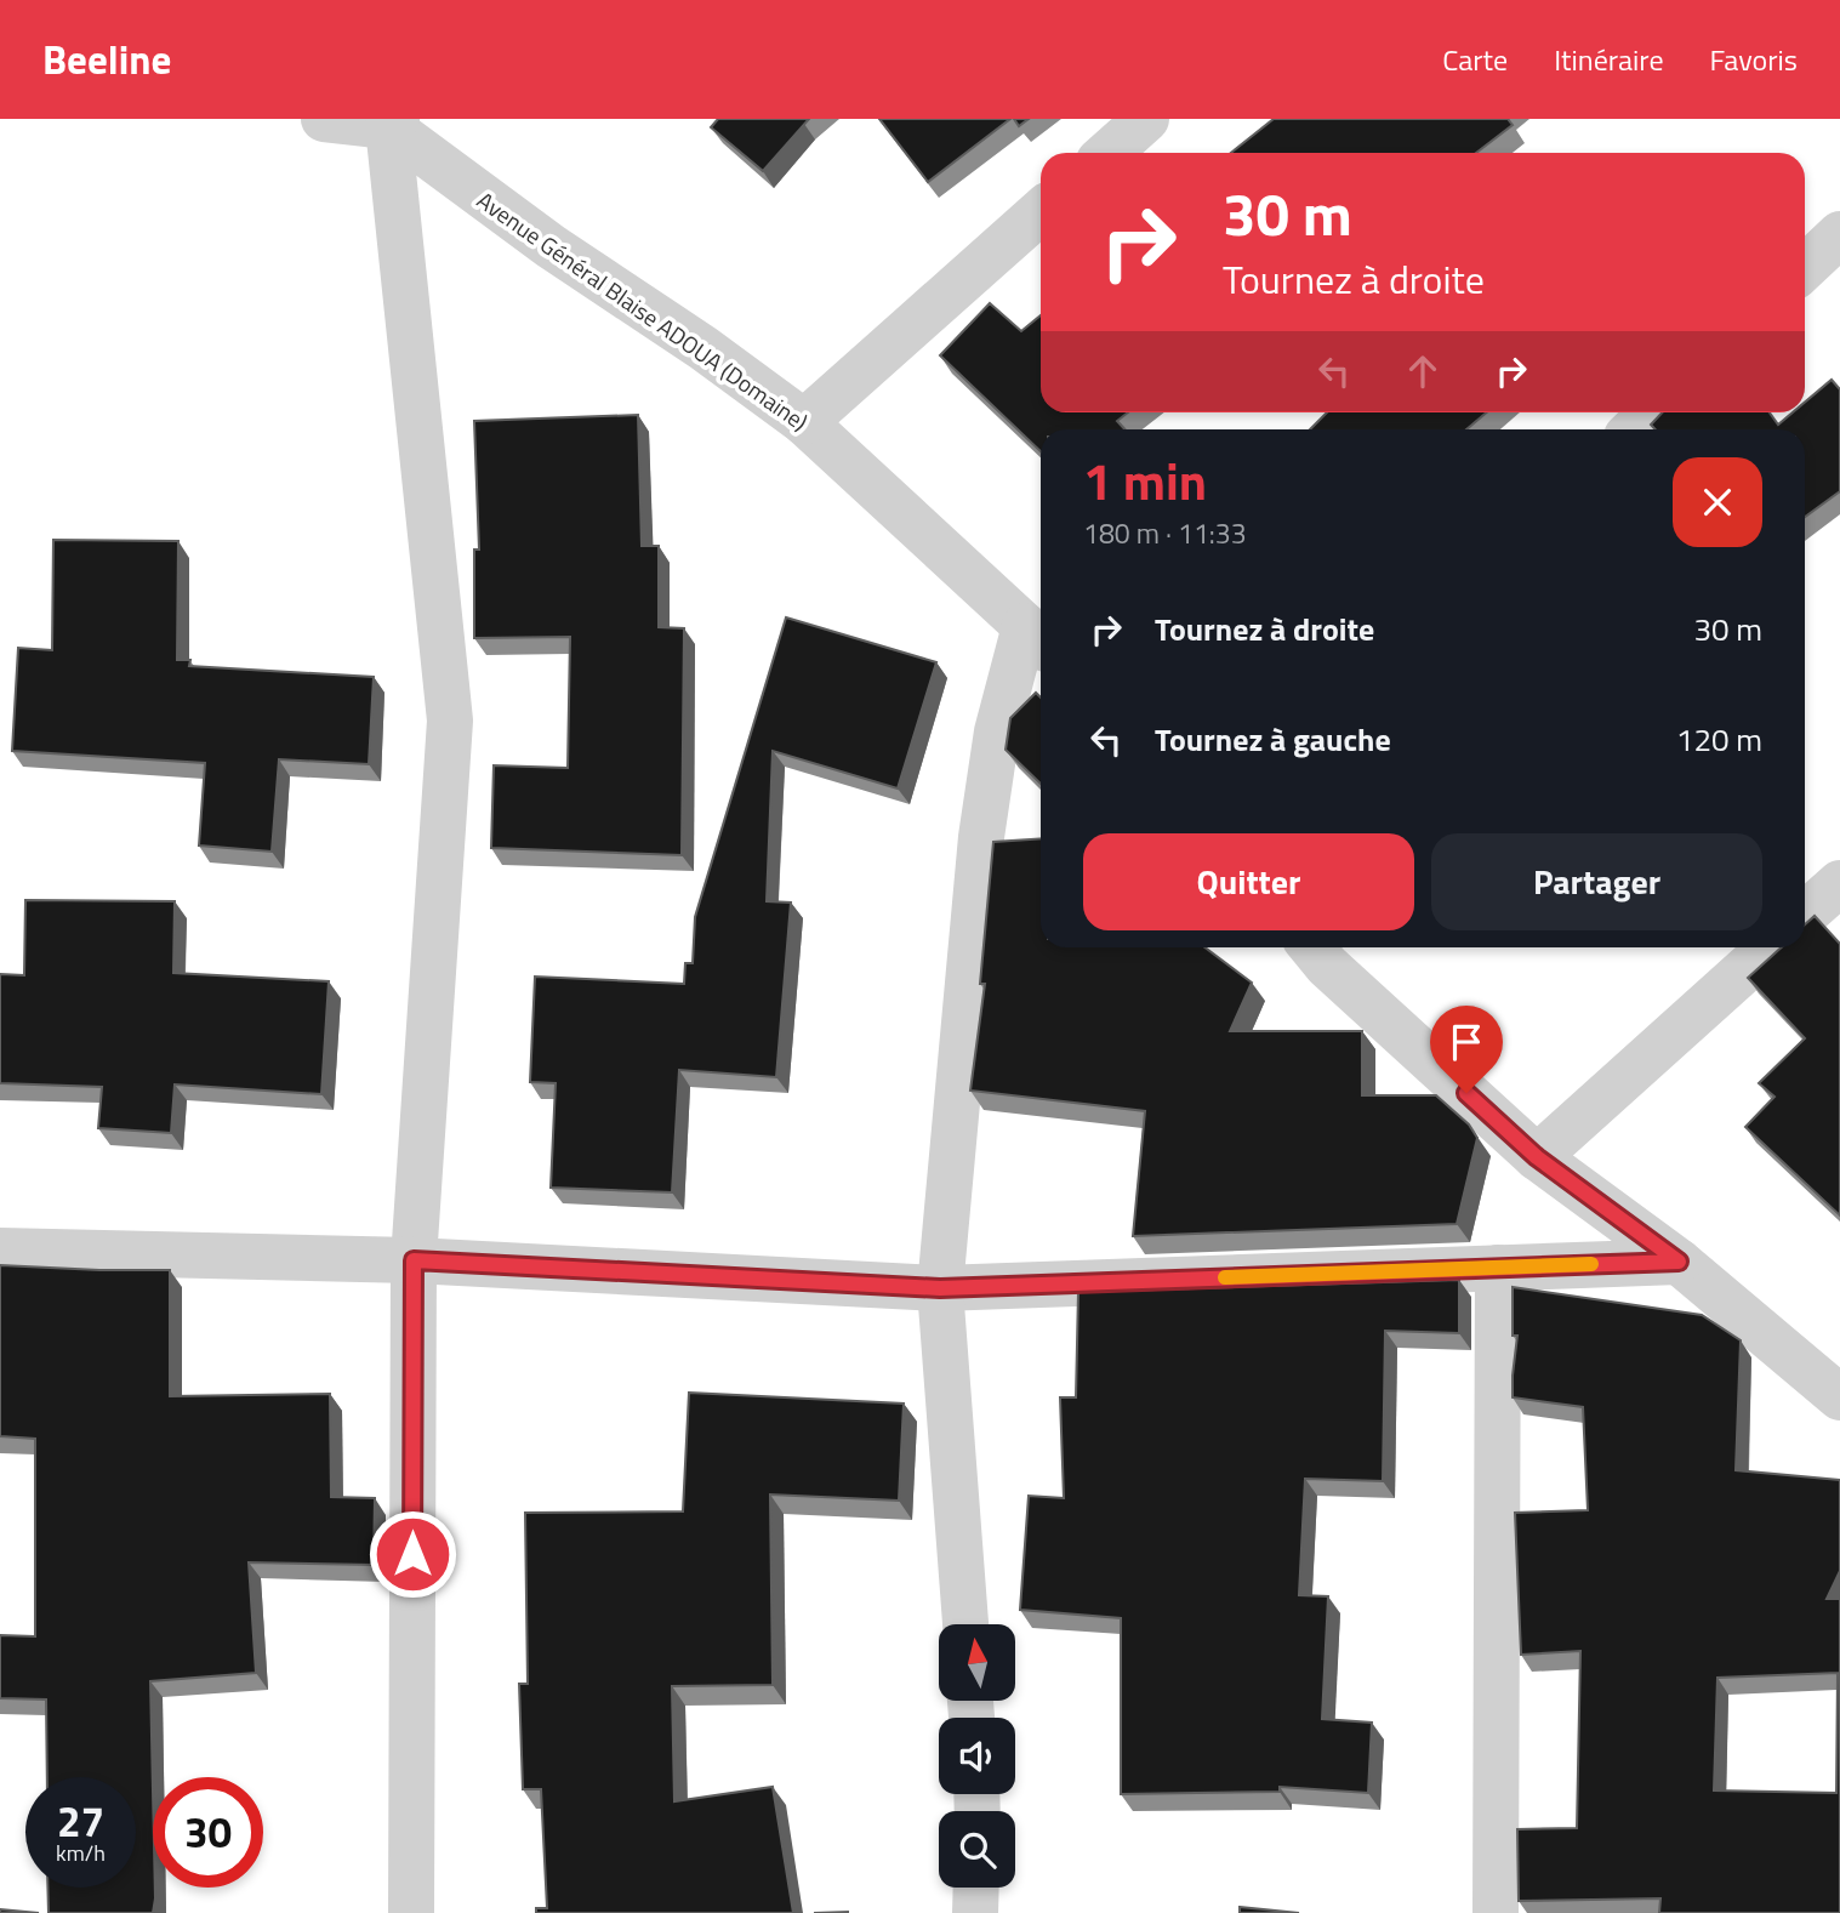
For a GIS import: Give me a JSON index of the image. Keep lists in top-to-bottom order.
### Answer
{
  "streets": {
    "street": ["Avenue Général Blaise ADOUA (Domaine)"]
  },
  "north": "top",
  "page": {
    "header": "Beeline",
    "nav": ["Carte", "Itinéraire", "Favoris"],
    "turn": ["30 m", "Tournez à droite"],
    "heading": ["1 min", "180 m · 11:33"],
    "list": [
      {
        "name": "Tournez à droite",
        "value": "30 m"
      },
      {
        "name": "Tournez à gauche",
        "value": "120 m"
      }
    ],
    "buttons": ["Quitter", "Partager"],
    "speed": "27 km/h",
    "limit": "30"
  }
}
